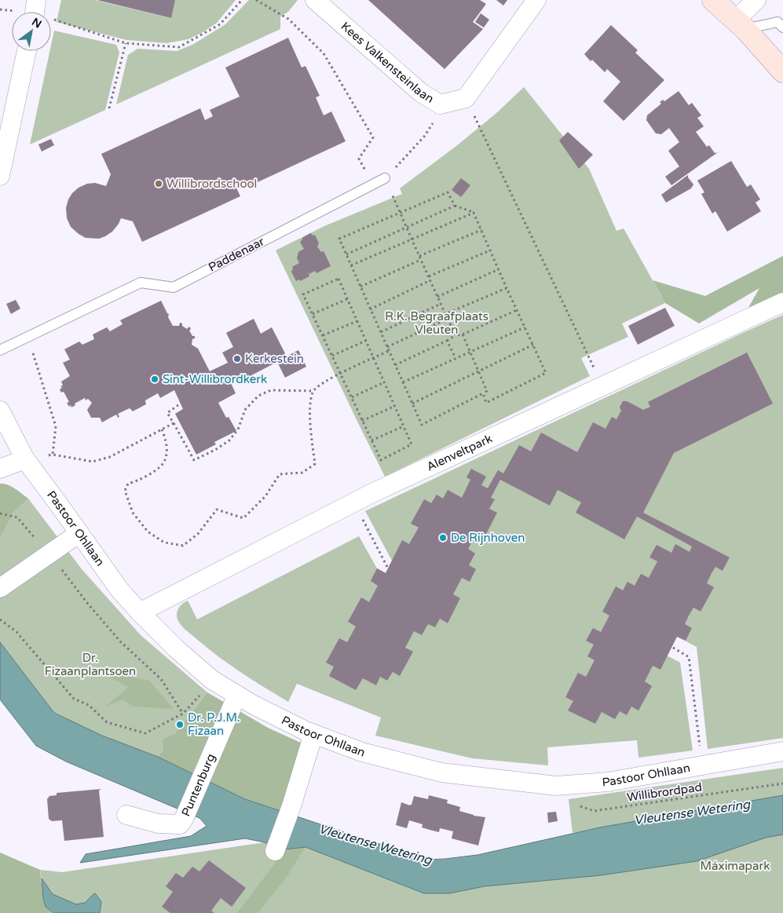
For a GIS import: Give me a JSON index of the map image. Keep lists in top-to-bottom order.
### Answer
{
  "streets": {
    "street": [
      "Kees Valkensteinlaan",
      "Alenveltpark",
      "Pastoor Ohllaan",
      "Puntenburg"
    ],
    "lane": ["Paddenaar"],
    "path": ["Willibrordpad"]
  },
  "crossings": [
    ["Alenveltpark", "Pastoor Ohllaan"],
    ["Pastoor Ohllaan", "Puntenburg"],
    ["Pastoor Ohllaan", "Willibrordpad"]
  ],
  "water": ["Vleutense Wetering"],
  "parks": ["R.K. Begraafplaats Vleuten", "Dr. Fizaanplantsoen", "Máximapark"],
  "places": [
    "Willibrordschool",
    "Kerkestein",
    "Sint-Willibrordkerk",
    "De Rijnhoven",
    "Dr. P.J.M. Fizaan"
  ],
  "north": "top right"
}
